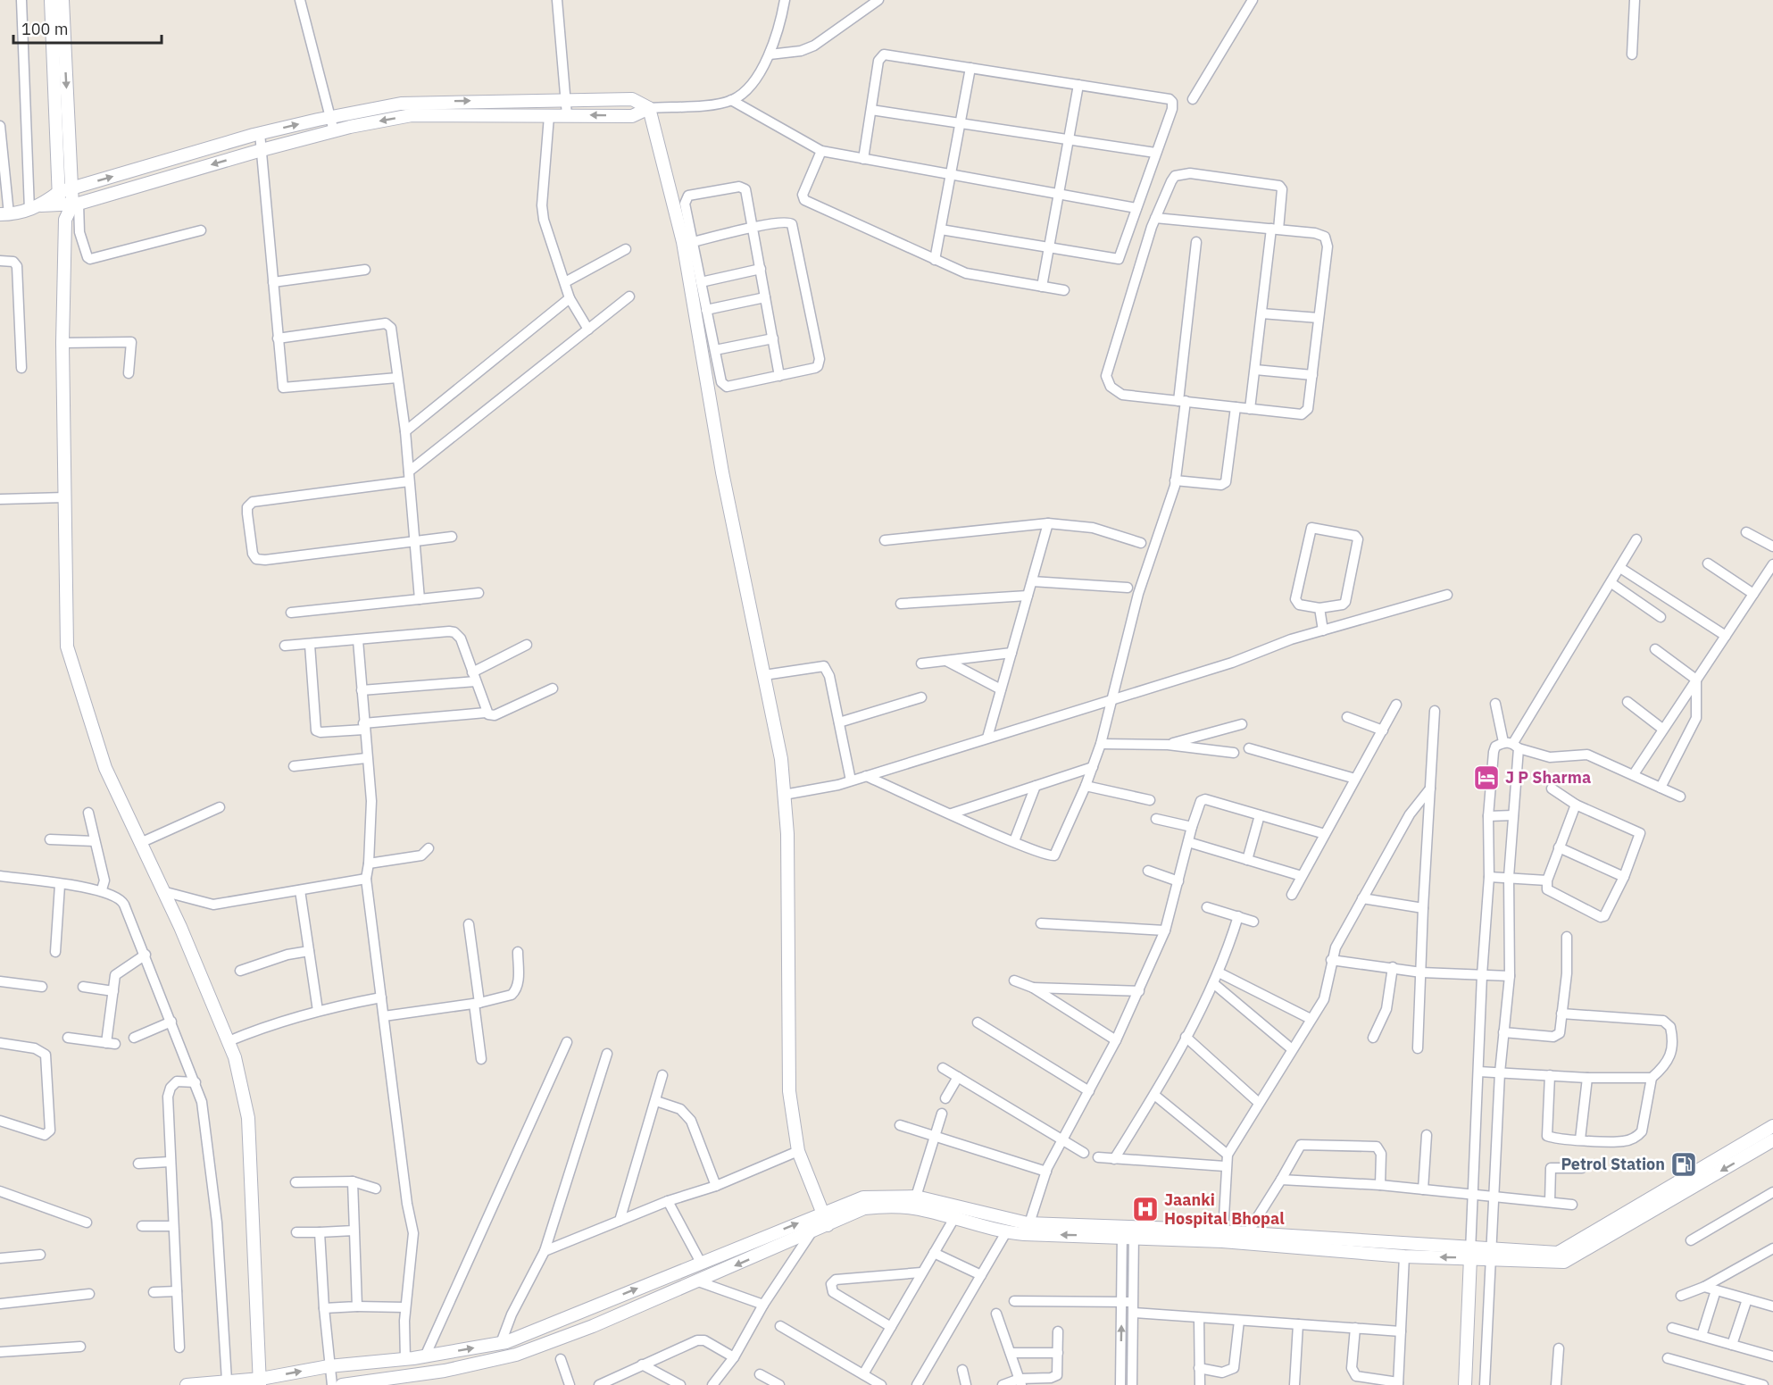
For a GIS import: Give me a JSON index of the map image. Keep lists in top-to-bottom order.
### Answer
{
  "places": {
    "hotel": ["J P Sharma"],
    "fuel station": ["Petrol Station"],
    "hospital": ["Jaanki Hospital Bhopal"]
  },
  "scale_bar": "100 m"
}
